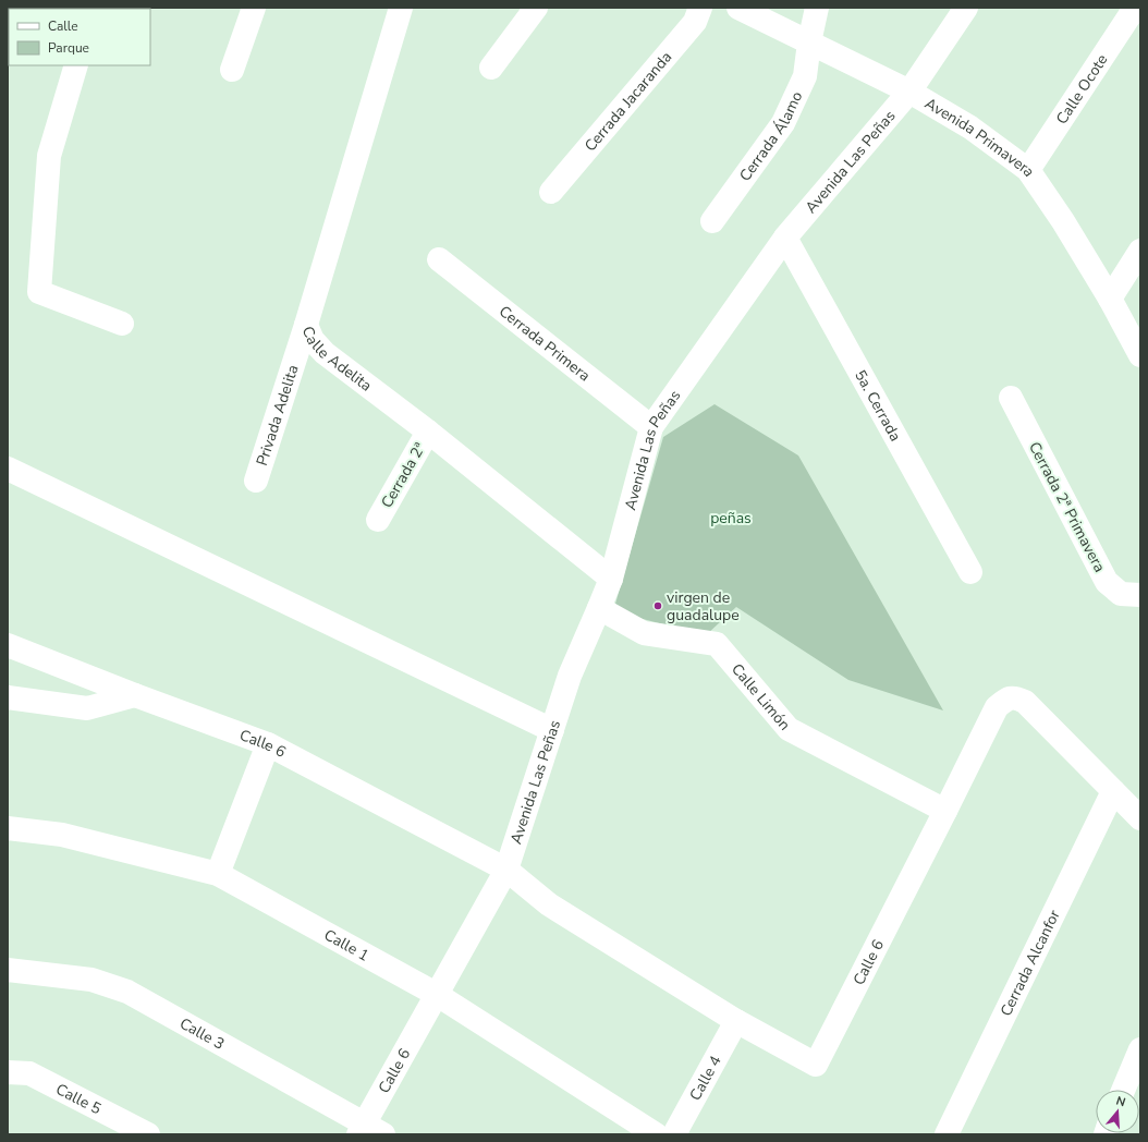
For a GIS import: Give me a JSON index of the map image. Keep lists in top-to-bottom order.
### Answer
{
  "streets": {
    "street": [
      "Calle Ocote",
      "Cerrada Jacaranda",
      "Cerrada Álamo",
      "Avenida Primavera",
      "Avenida Las Peñas",
      "Cerrada Primera",
      "Calle Adelita",
      "5a. Cerrada",
      "Privada Adelita",
      "Cerrada 2ª",
      "Cerrada 2ª Primavera",
      "Calle Limón",
      "Calle 6",
      "Calle 1",
      "Cerrada Alcanfor",
      "Calle 3",
      "Calle 4",
      "Calle 5"
    ]
  },
  "crossings": [
    ["Calle Ocote", "Avenida Primavera"],
    ["Cerrada Álamo", "Avenida Primavera"],
    ["Avenida Primavera", "Avenida Las Peñas"],
    ["Avenida Las Peñas", "Cerrada Primera"],
    ["Avenida Las Peñas", "Calle Adelita"],
    ["Avenida Las Peñas", "5a. Cerrada"],
    ["Avenida Las Peñas", "Calle Limón"],
    ["Avenida Las Peñas", "Calle 6"],
    ["Calle Adelita", "Privada Adelita"],
    ["Calle Adelita", "Cerrada 2ª"],
    ["Calle Limón", "Calle 6"],
    ["Calle 6", "Calle 1"],
    ["Calle 6", "Cerrada Alcanfor"],
    ["Calle 6", "Calle 3"],
    ["Calle 6", "Calle 4"]
  ],
  "parks": ["peñas"],
  "places": ["virgen de guadalupe"],
  "legend": ["Calle", "Parque"],
  "north": "top"
}
